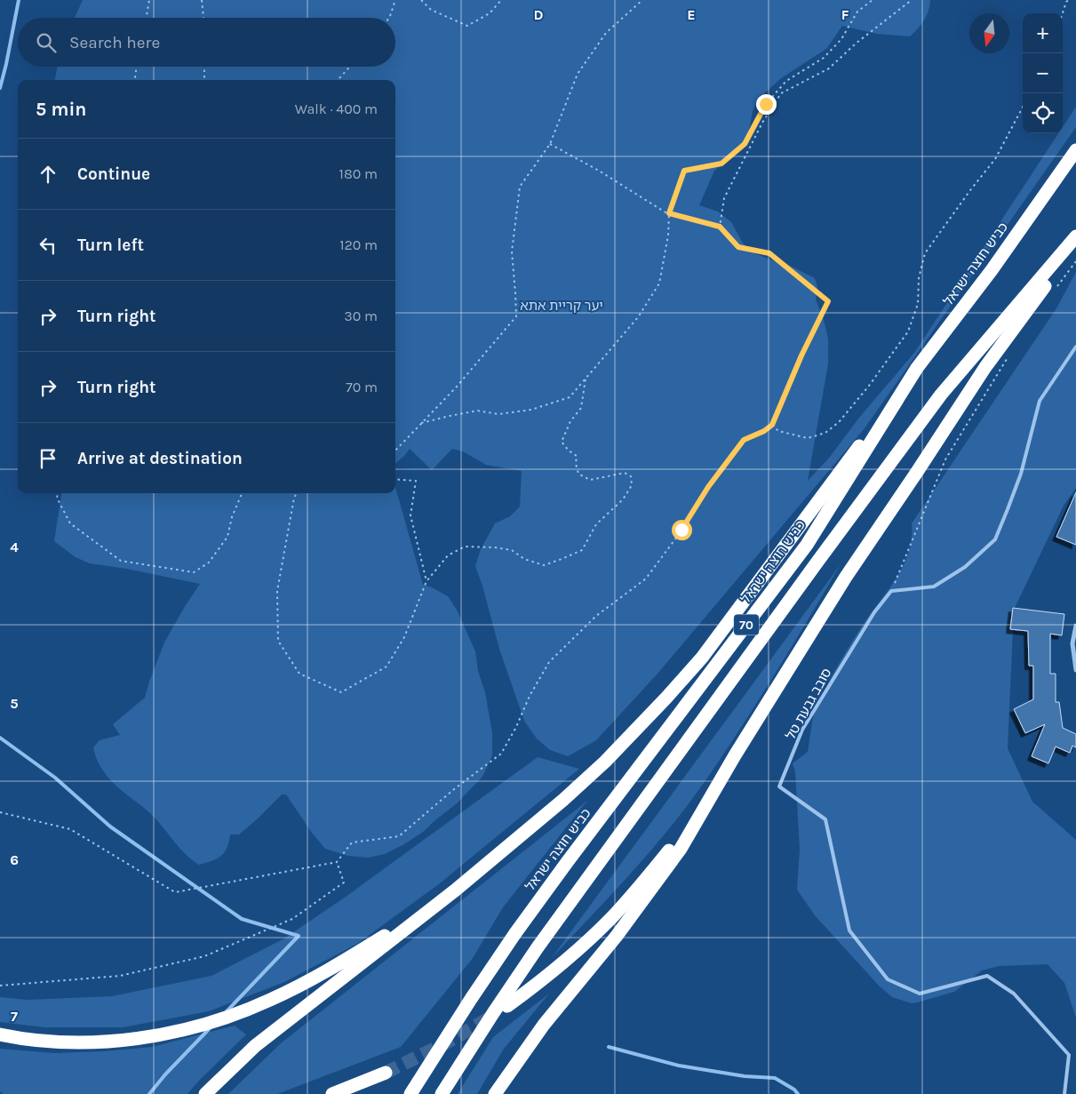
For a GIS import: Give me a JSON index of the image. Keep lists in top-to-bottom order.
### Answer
{
  "streets": {
    "highway": ["כביש חוצה ישראל", "70"],
    "lane": ["סובב גבעת טל"]
  },
  "parks": ["יער קריית אתא"],
  "north": "bottom",
  "page": {
    "map_buttons": ["+", "−"],
    "search": "Search here",
    "heading": ["5 min", "Walk · 400 m"],
    "list": [
      ["Continue", "180 m"],
      ["Turn left", "120 m"],
      ["Turn right", "30 m"],
      ["Turn right", "70 m"],
      "Arrive at destination"
    ]
  },
  "grid": {
    "columns": ["D", "E", "F"],
    "rows": [
      "4",
      "5",
      "6",
      "7"
    ]
  }
}
